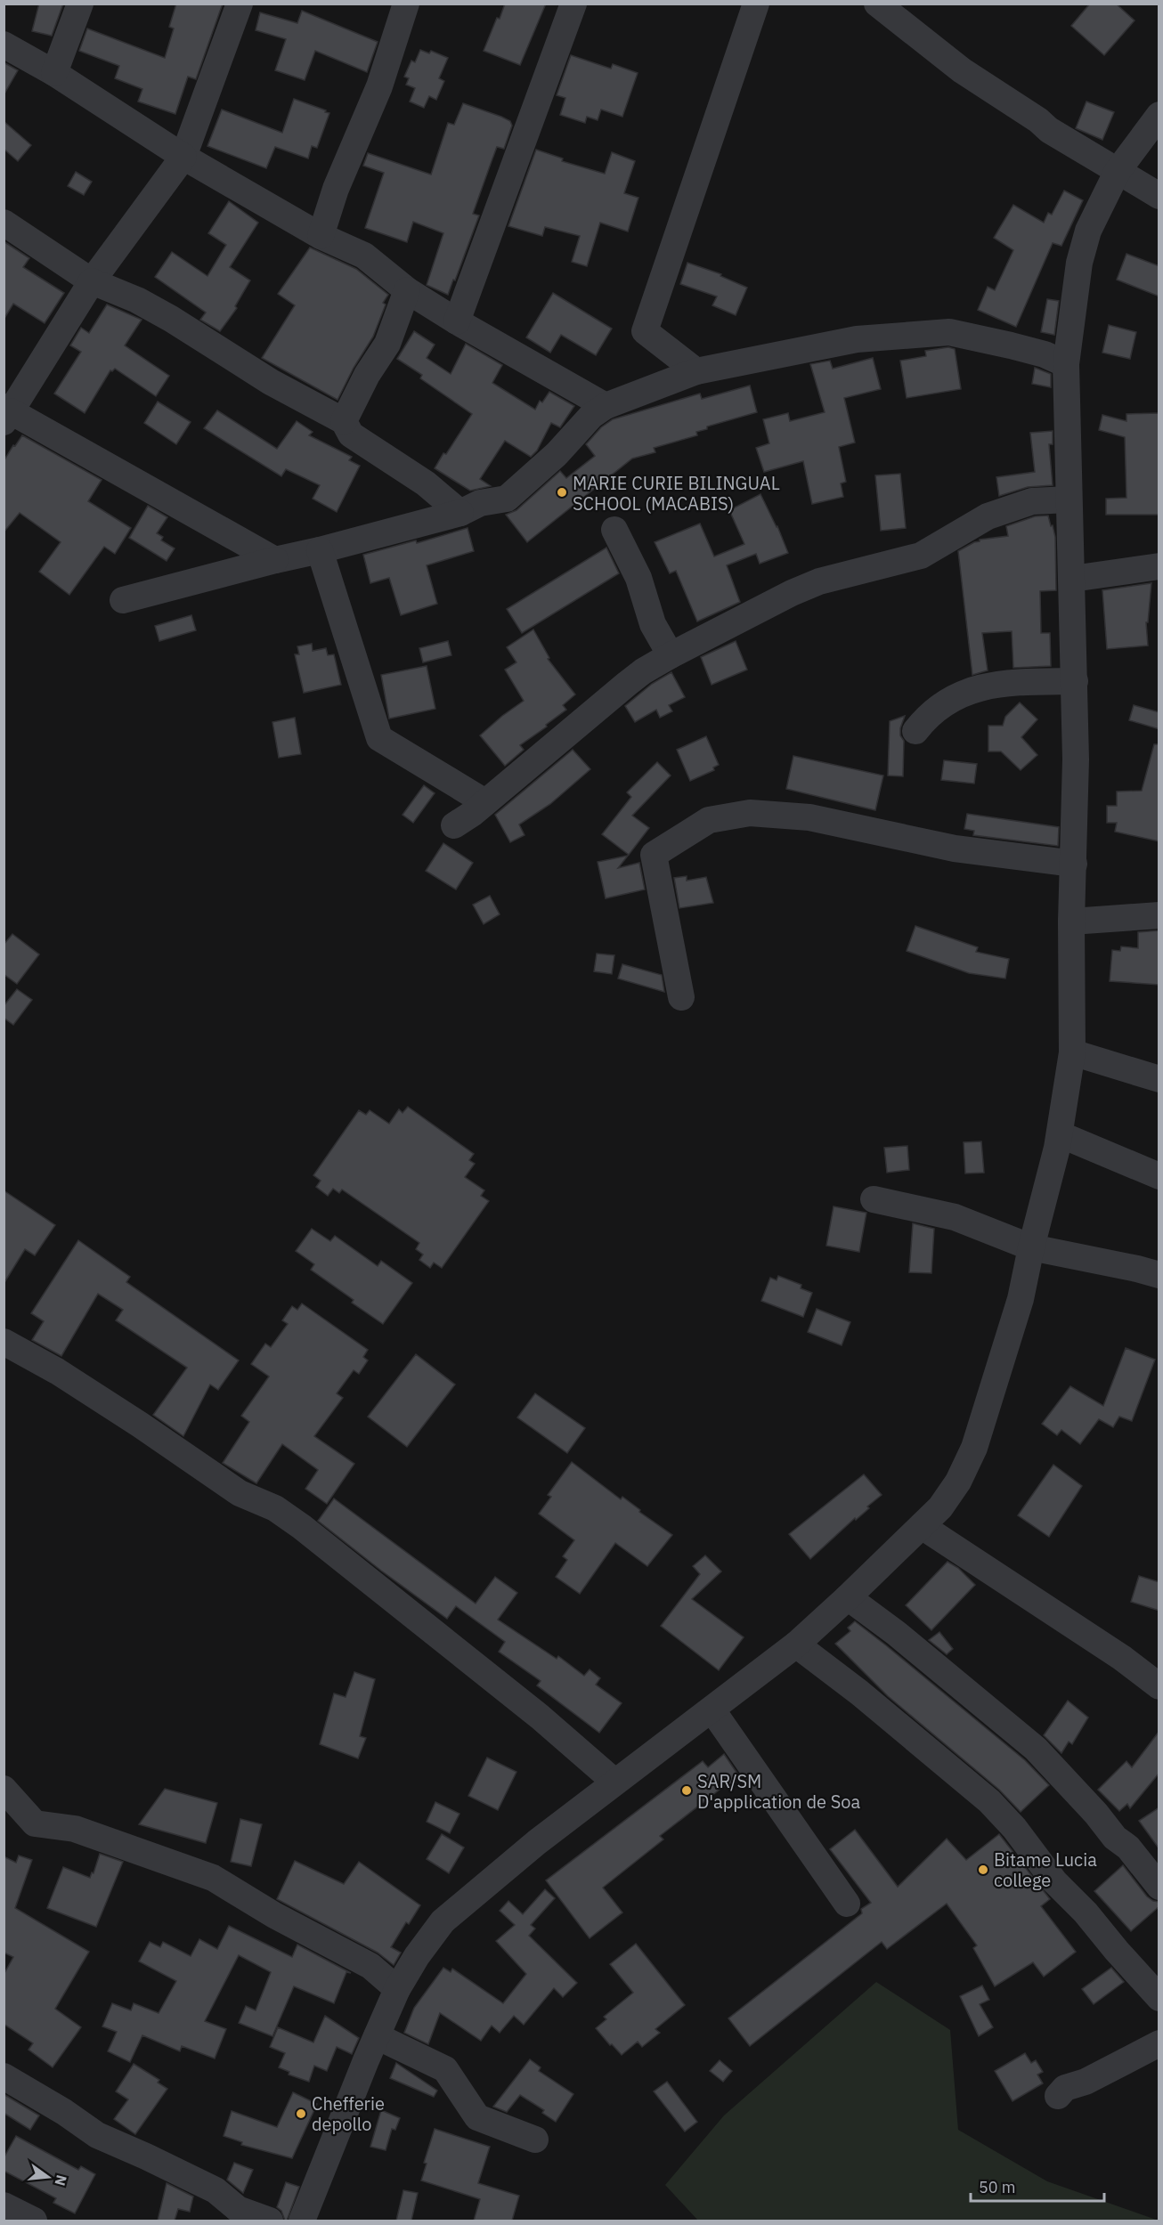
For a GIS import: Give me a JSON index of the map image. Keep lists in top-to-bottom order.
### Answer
{
  "places": [
    "MARIE CURIE BILINGUAL SCHOOL (MACABIS)",
    "SAR/SM D'application de Soa",
    "Bitame Lucia college",
    "Chefferie depollo"
  ],
  "scale_bar": "50 m",
  "north": "right"
}
